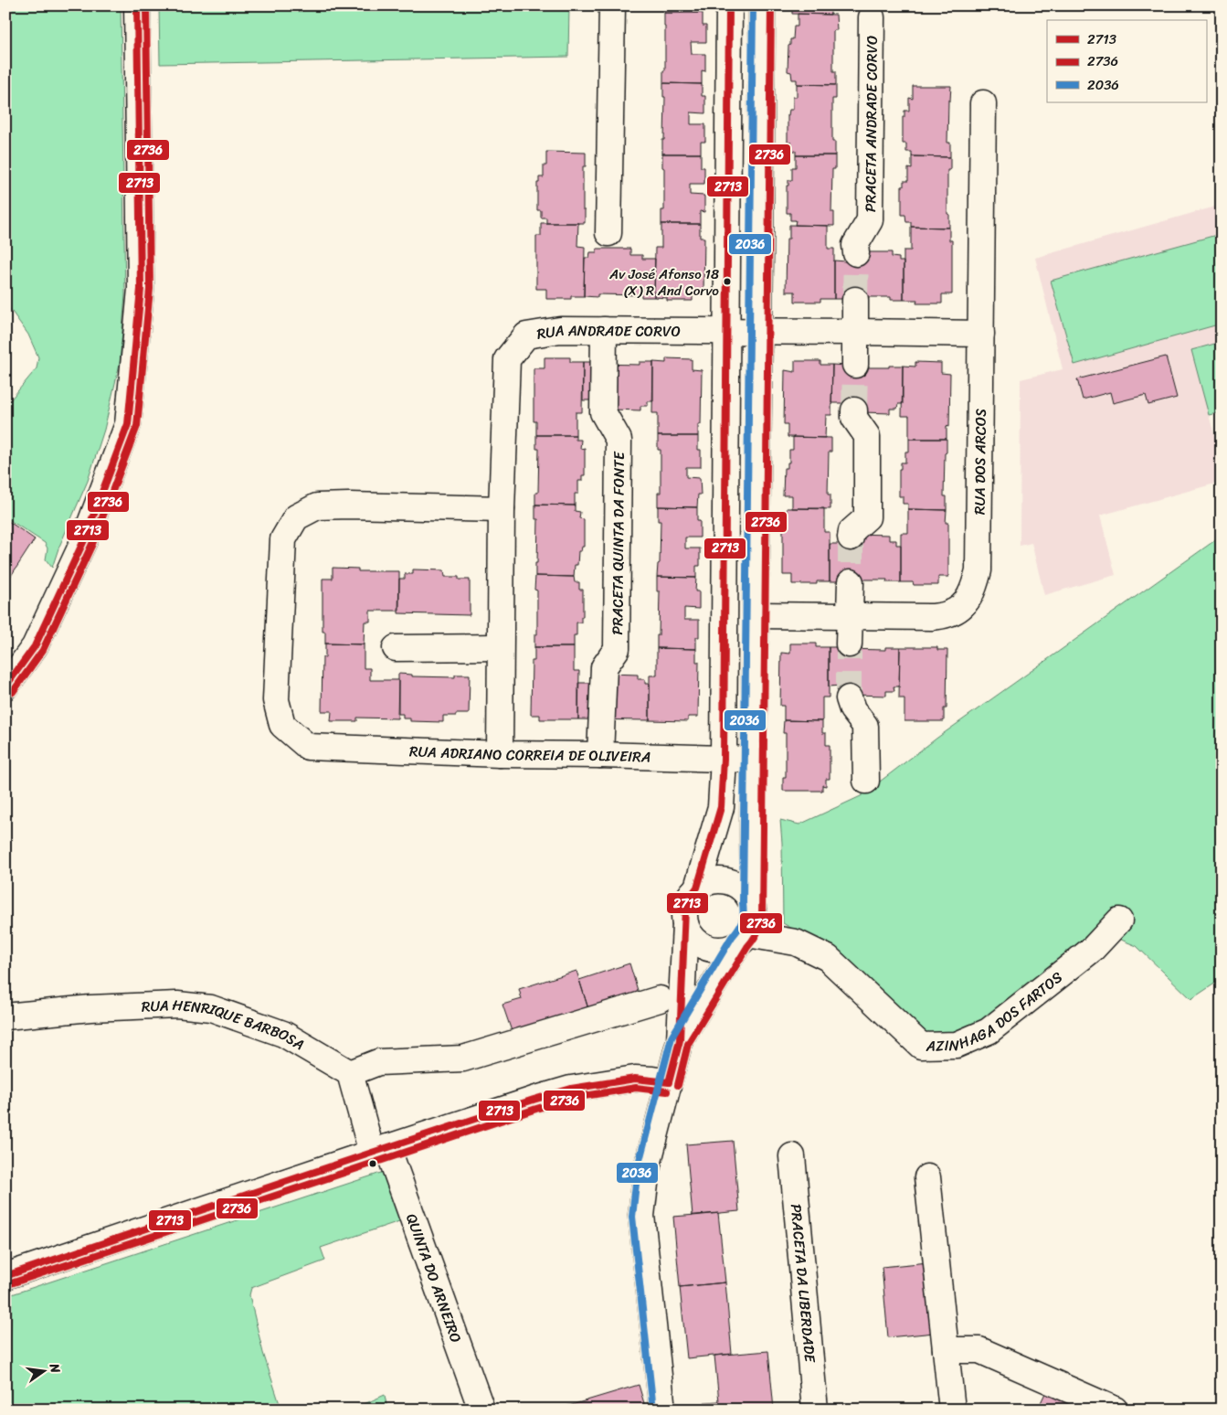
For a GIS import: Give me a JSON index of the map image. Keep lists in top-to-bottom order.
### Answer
{
  "streets": {
    "street": [
      "PRACETA ANDRADE CORVO",
      "RUA ANDRADE CORVO",
      "RUA DOS ARCOS",
      "PRACETA QUINTA DA FONTE",
      "RUA ADRIANO CORREIA DE OLIVEIRA",
      "AZINHAGA DOS FARTOS",
      "RUA HENRIQUE BARBOSA",
      "QUINTA DO ARNEIRO",
      "PRACETA DA LIBERDADE"
    ]
  },
  "crossings": [
    ["RUA ANDRADE CORVO", "RUA DOS ARCOS"],
    ["RUA ANDRADE CORVO", "PRACETA QUINTA DA FONTE"],
    ["RUA ANDRADE CORVO", "RUA ADRIANO CORREIA DE OLIVEIRA"],
    ["PRACETA QUINTA DA FONTE", "RUA ADRIANO CORREIA DE OLIVEIRA"]
  ],
  "places": ["Av José Afonso 18 (X) R And Corvo"],
  "lines": ["transit line 2713", "transit line 2736", "transit line 2036"],
  "legend": ["2713", "2736", "2036"],
  "north": "right"
}
